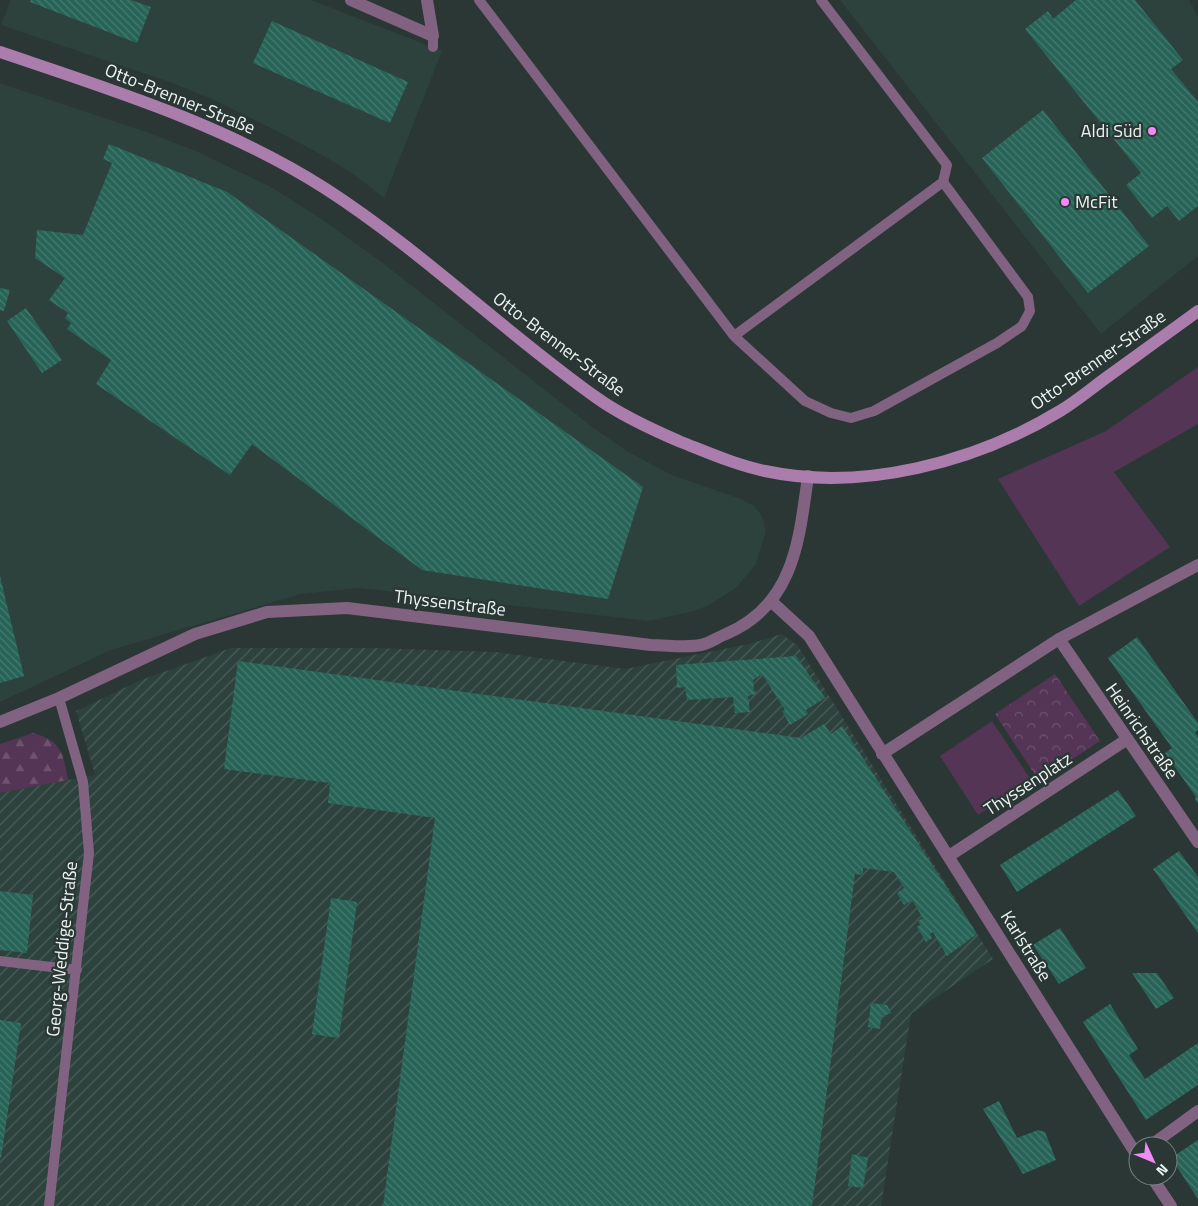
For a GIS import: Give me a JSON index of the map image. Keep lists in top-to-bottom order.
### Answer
{
  "streets": {
    "main road": ["Otto-Brenner-Straße"],
    "street": [
      "Thyssenstraße",
      "Heinrichstraße",
      "Thyssenplatz",
      "Karlstraße"
    ],
    "lane": ["Georg-Weddige-Straße"]
  },
  "crossings": [
    ["Otto-Brenner-Straße", "Thyssenstraße"],
    ["Thyssenstraße", "Karlstraße"],
    ["Thyssenstraße", "Georg-Weddige-Straße"],
    ["Heinrichstraße", "Thyssenplatz"],
    ["Thyssenplatz", "Karlstraße"]
  ],
  "places": ["Aldi Süd", "McFit"],
  "north": "bottom right"
}
